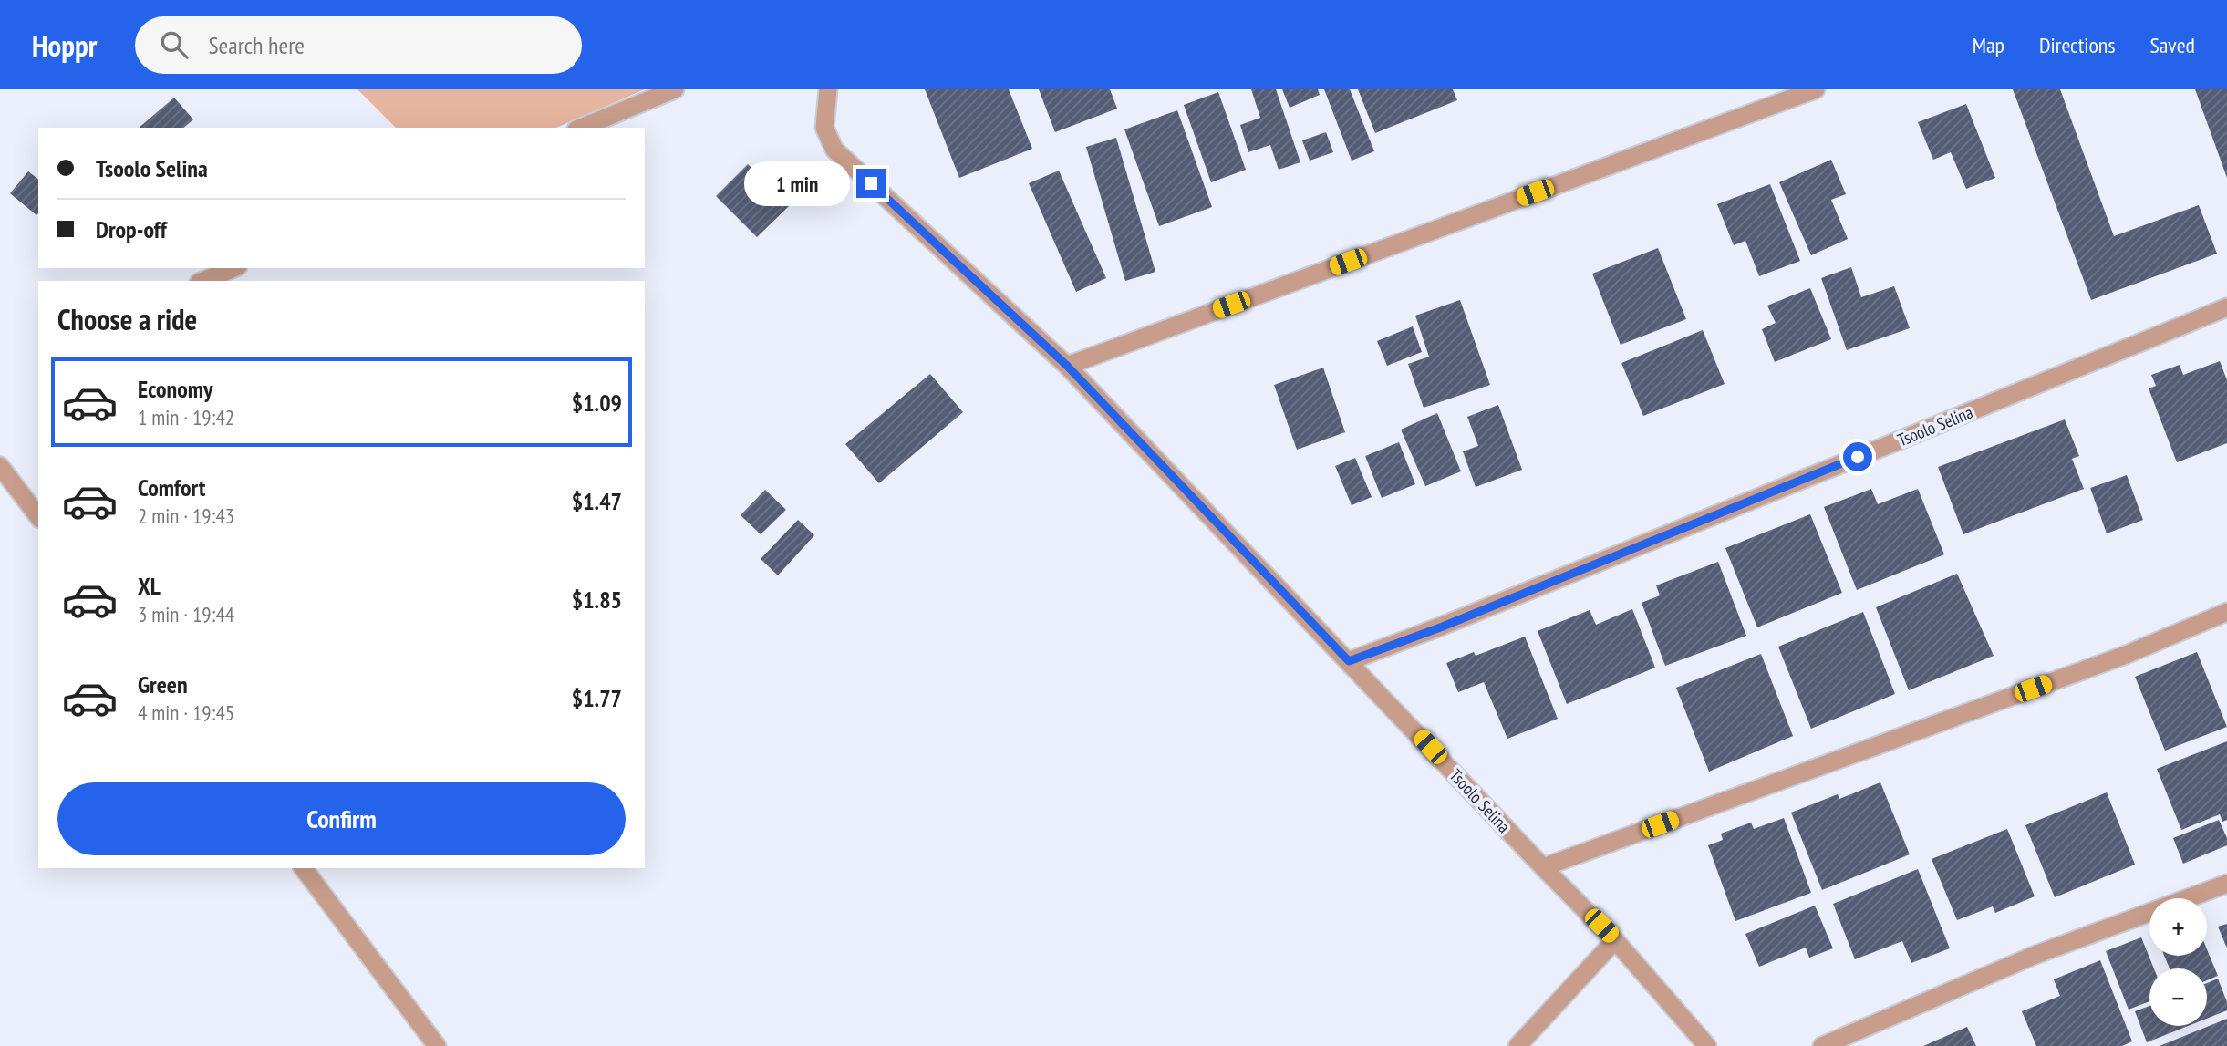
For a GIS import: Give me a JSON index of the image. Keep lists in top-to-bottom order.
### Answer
{
  "streets": {
    "street": ["Tsoolo Selina"]
  },
  "page": {
    "header": "Hoppr",
    "search": "Search here",
    "nav": ["Map", "Directions", "Saved"],
    "banner": ["Tsoolo Selina", "Drop-off"],
    "bubble": "1 min",
    "heading": "Choose a ride",
    "list": [
      {
        "name": "Economy",
        "note": "1 min · 19:42",
        "value": "$1.09"
      },
      {
        "name": "Comfort",
        "note": "2 min · 19:43",
        "value": "$1.47"
      },
      {
        "name": "XL",
        "note": "3 min · 19:44",
        "value": "$1.85"
      },
      {
        "name": "Green",
        "note": "4 min · 19:45",
        "value": "$1.77"
      }
    ],
    "buttons": "Confirm",
    "map_buttons": ["+", "−"]
  }
}
